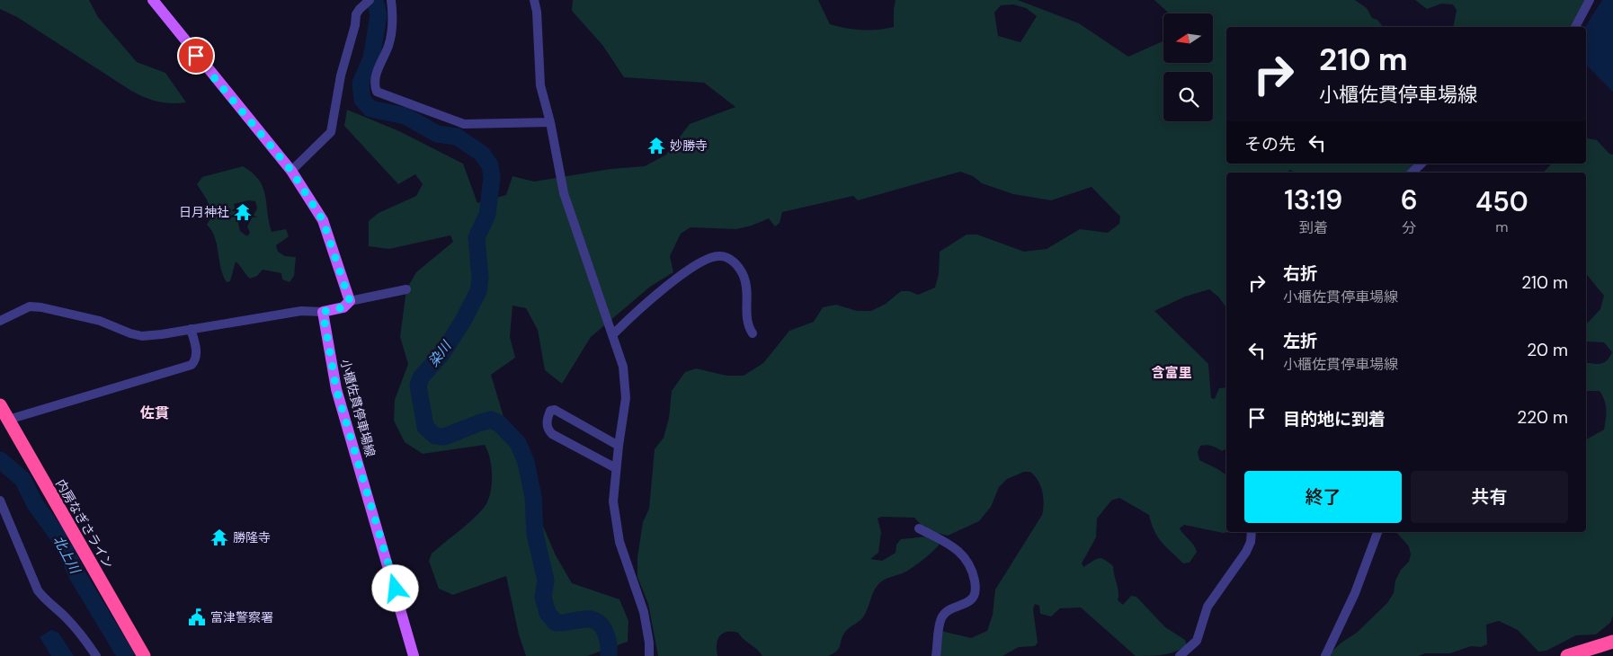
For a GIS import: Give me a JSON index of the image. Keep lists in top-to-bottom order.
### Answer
{
  "streets": {
    "highway": ["内房なぎさライン"],
    "main road": ["小櫃佐貫停車場線"]
  },
  "districts": ["含富里", "佐貫"],
  "water": ["染川", "北上川"],
  "places": {
    "temple": ["妙勝寺", "日月神社", "勝隆寺"],
    "public building": ["富津警察署"]
  },
  "north": "left",
  "page": {
    "turn": ["210 m", "小櫃佐貫停車場線"],
    "then": "その先",
    "eta": [
      "13:19",
      "到着",
      "6",
      "分",
      "450",
      "m"
    ],
    "list": [
      {
        "name": "右折",
        "note": "小櫃佐貫停車場線",
        "value": "210 m"
      },
      {
        "name": "左折",
        "note": "小櫃佐貫停車場線",
        "value": "20 m"
      },
      {
        "name": "目的地に到着",
        "value": "220 m"
      }
    ],
    "buttons": ["終了", "共有"]
  }
}
